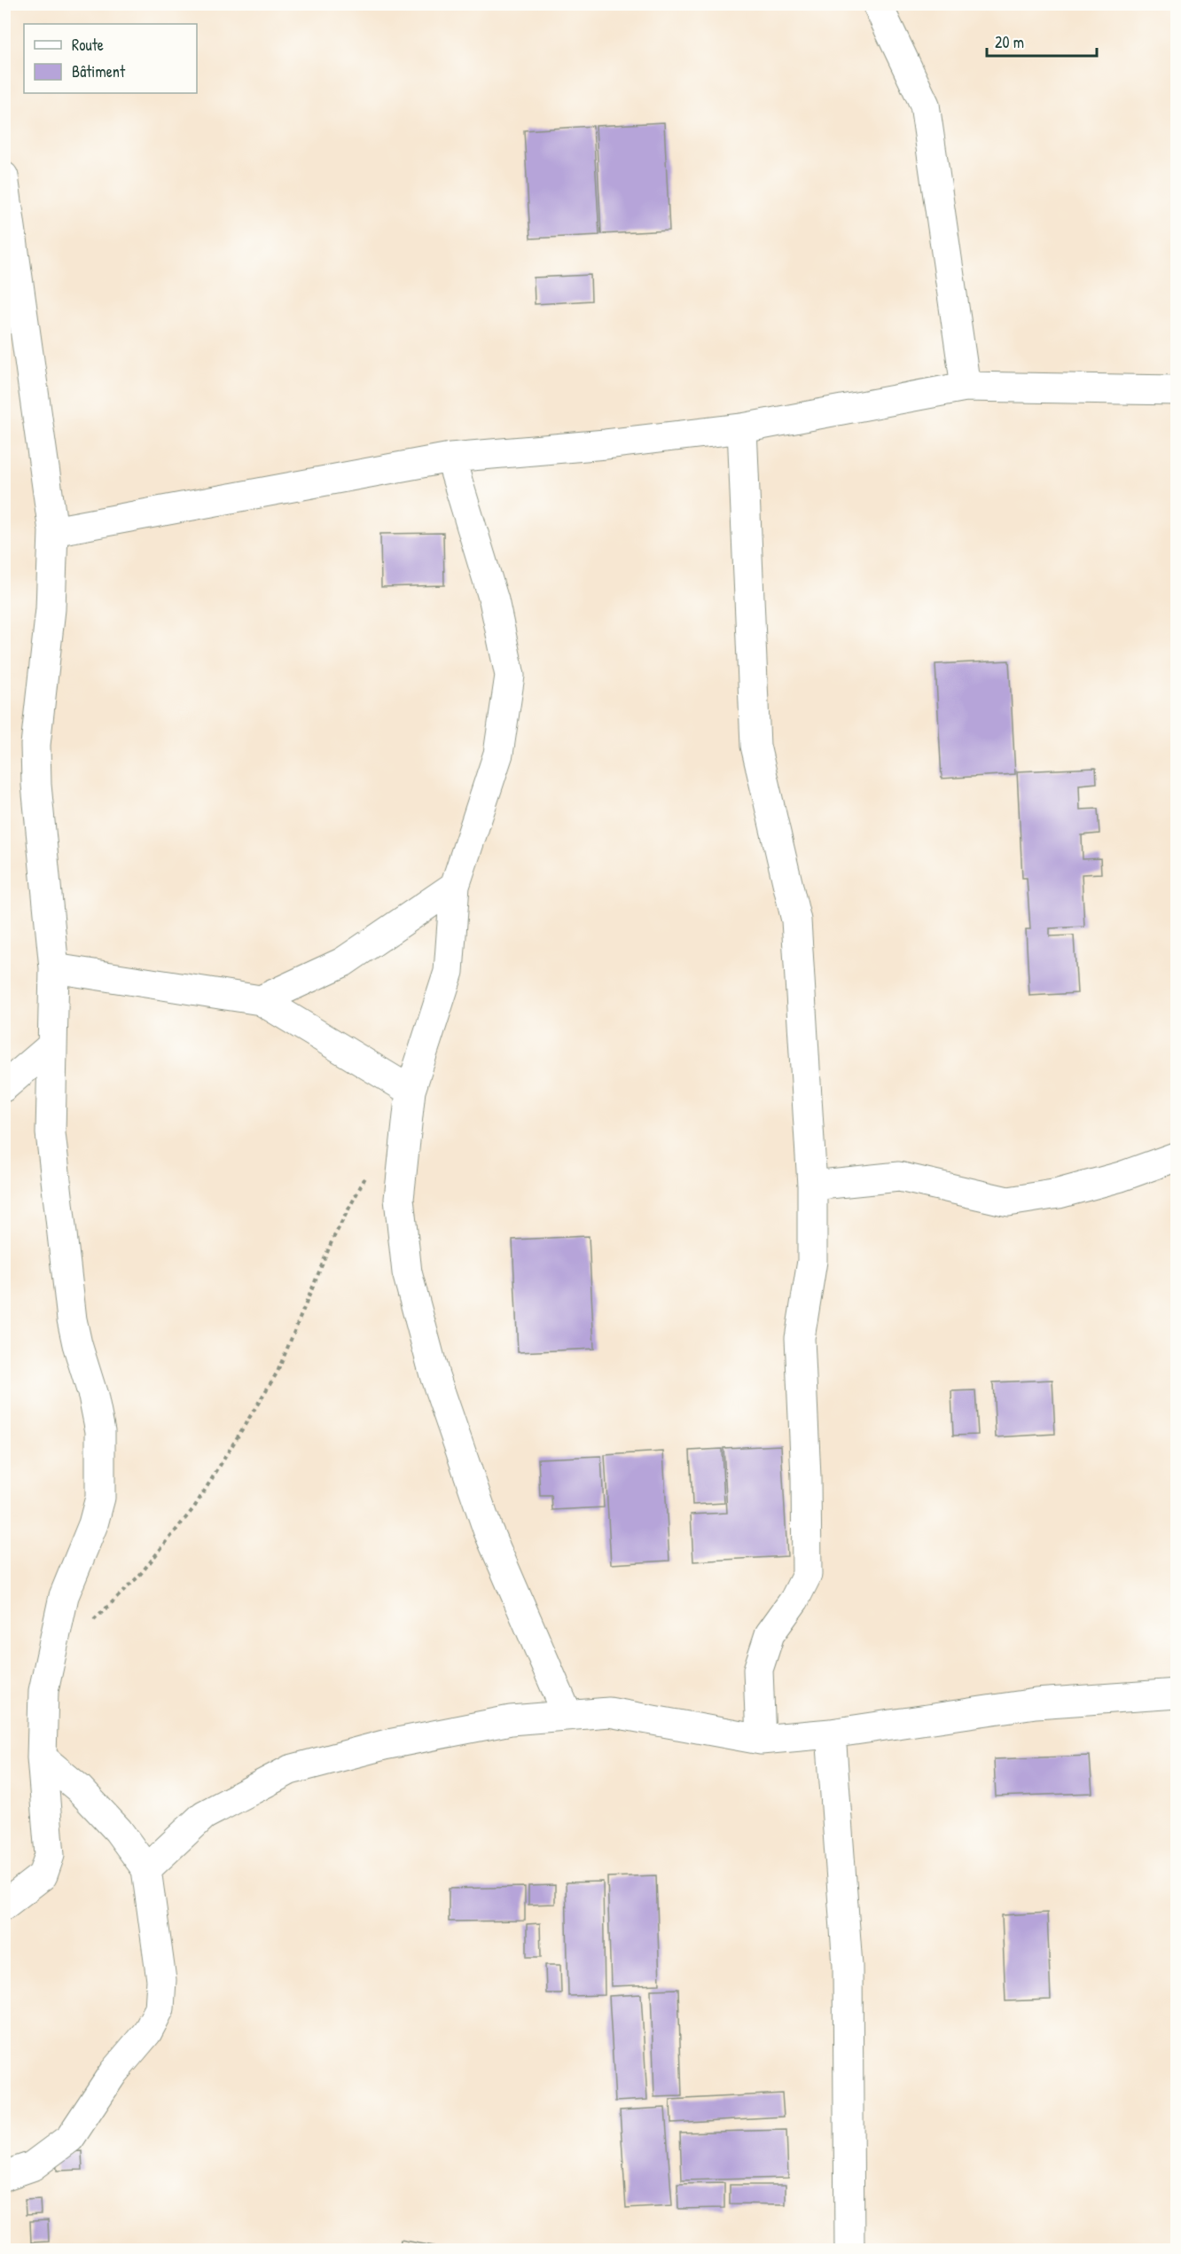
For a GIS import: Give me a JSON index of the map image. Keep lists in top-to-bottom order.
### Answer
{
  "legend": ["Route", "Bâtiment"],
  "scale_bar": "20 m"
}
